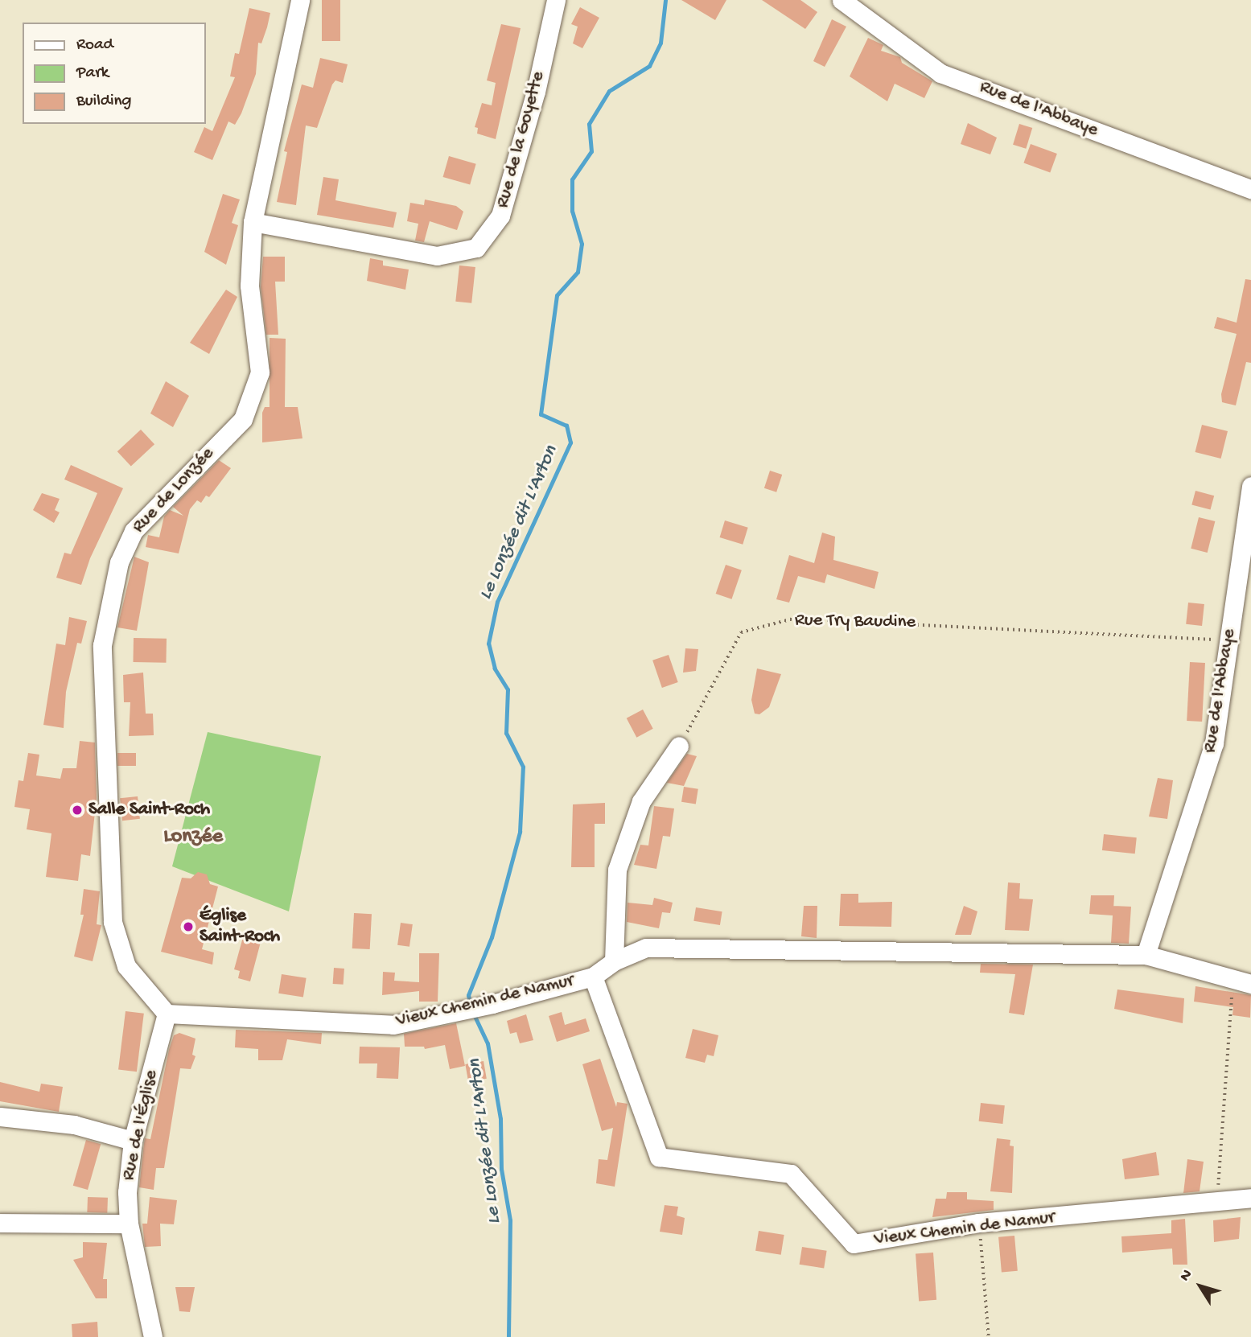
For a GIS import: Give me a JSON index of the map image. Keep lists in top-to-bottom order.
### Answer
{
  "streets": {
    "street": [
      "Rue de l'Abbaye",
      "Rue de la Goyette",
      "Rue de Lonzée",
      "Vieux Chemin de Namur",
      "Rue de l'Église"
    ],
    "path": ["Rue Try Baudine"]
  },
  "crossings": [
    ["Rue de l'Abbaye", "Rue Try Baudine"],
    ["Rue de la Goyette", "Rue de Lonzée"],
    ["Rue de Lonzée", "Vieux Chemin de Namur"],
    ["Rue de Lonzée", "Rue de l'Église"],
    ["Vieux Chemin de Namur", "Rue de l'Église"]
  ],
  "districts": ["Lonzée"],
  "water": ["Le Lonzée dit L'Arton"],
  "places": ["Salle Saint-Roch", "Église Saint-Roch"],
  "legend": ["Road", "Park", "Building"],
  "north": "top left"
}
